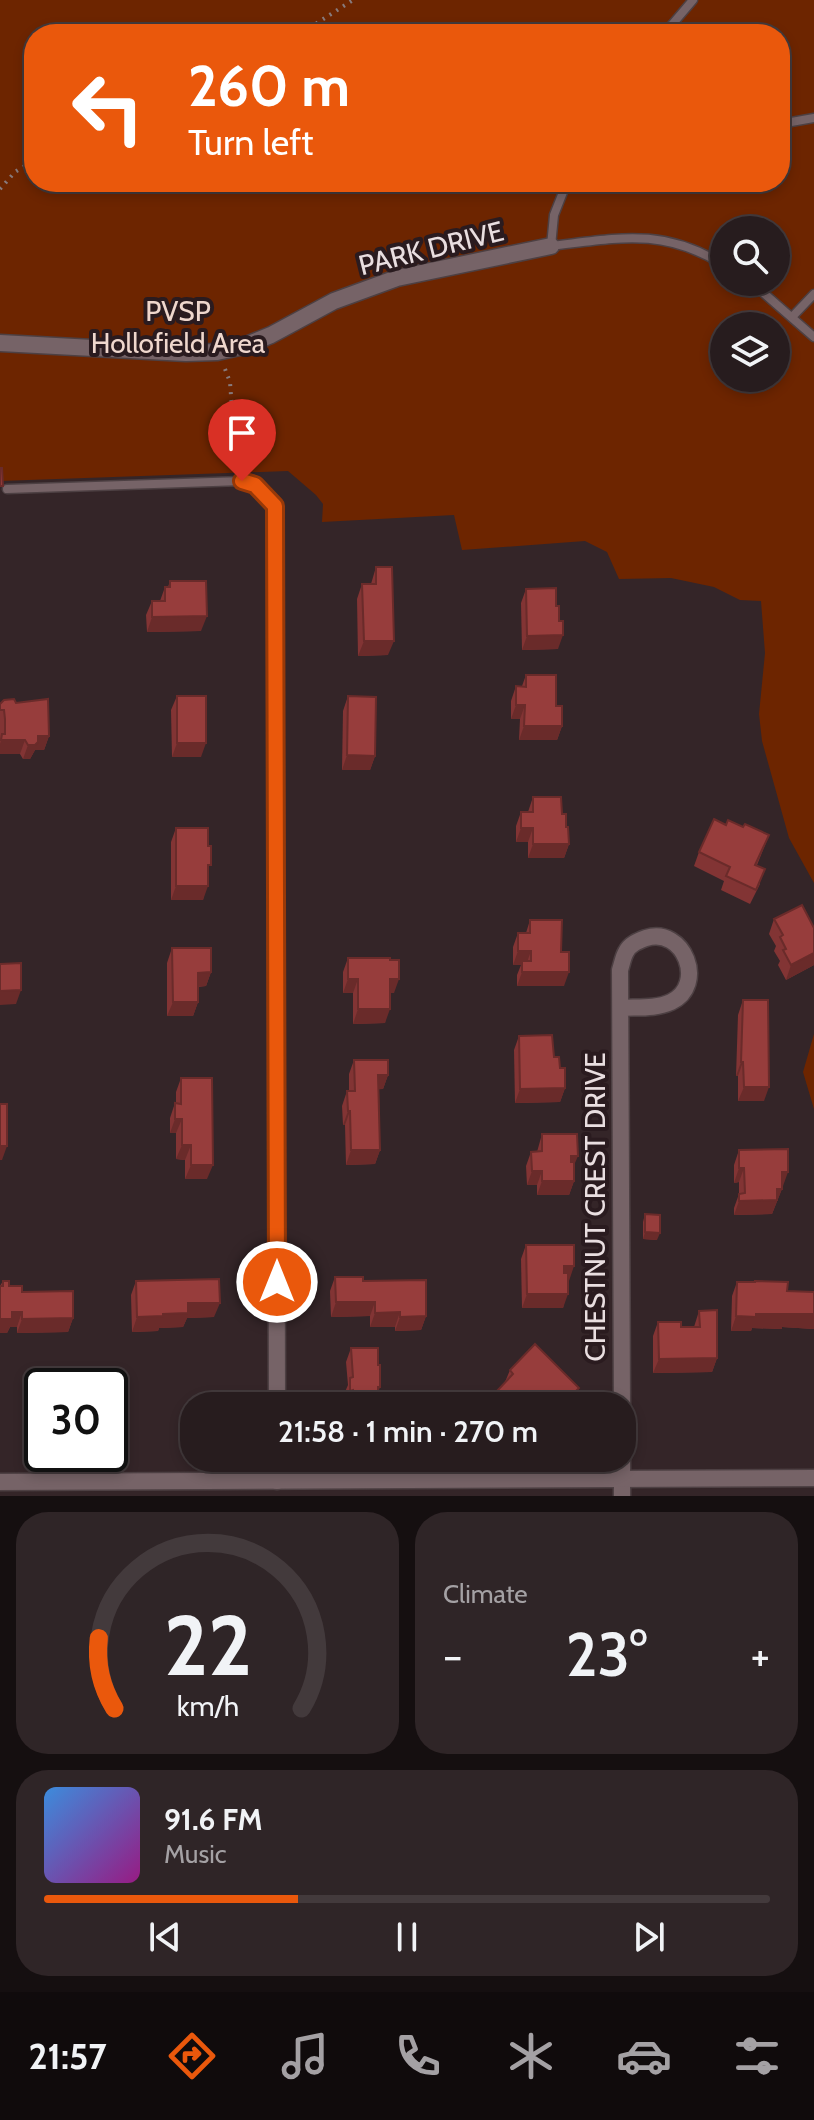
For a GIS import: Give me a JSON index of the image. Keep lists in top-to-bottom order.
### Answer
{
  "streets": {
    "street": ["PARK DRIVE", "CHESTNUT CREST DRIVE"]
  },
  "parks": ["PVSP Hollofield Area"],
  "page": {
    "turn": ["260 m", "Turn left"],
    "limit": "30",
    "trip": "21:58 · 1 min · 270 m",
    "tile": "Climate",
    "heat": ["−", "23°", "+"],
    "song": ["91.6 FM", "Music"],
    "tabs": "21:57",
    "gauge": ["22", "km/h"]
  }
}
